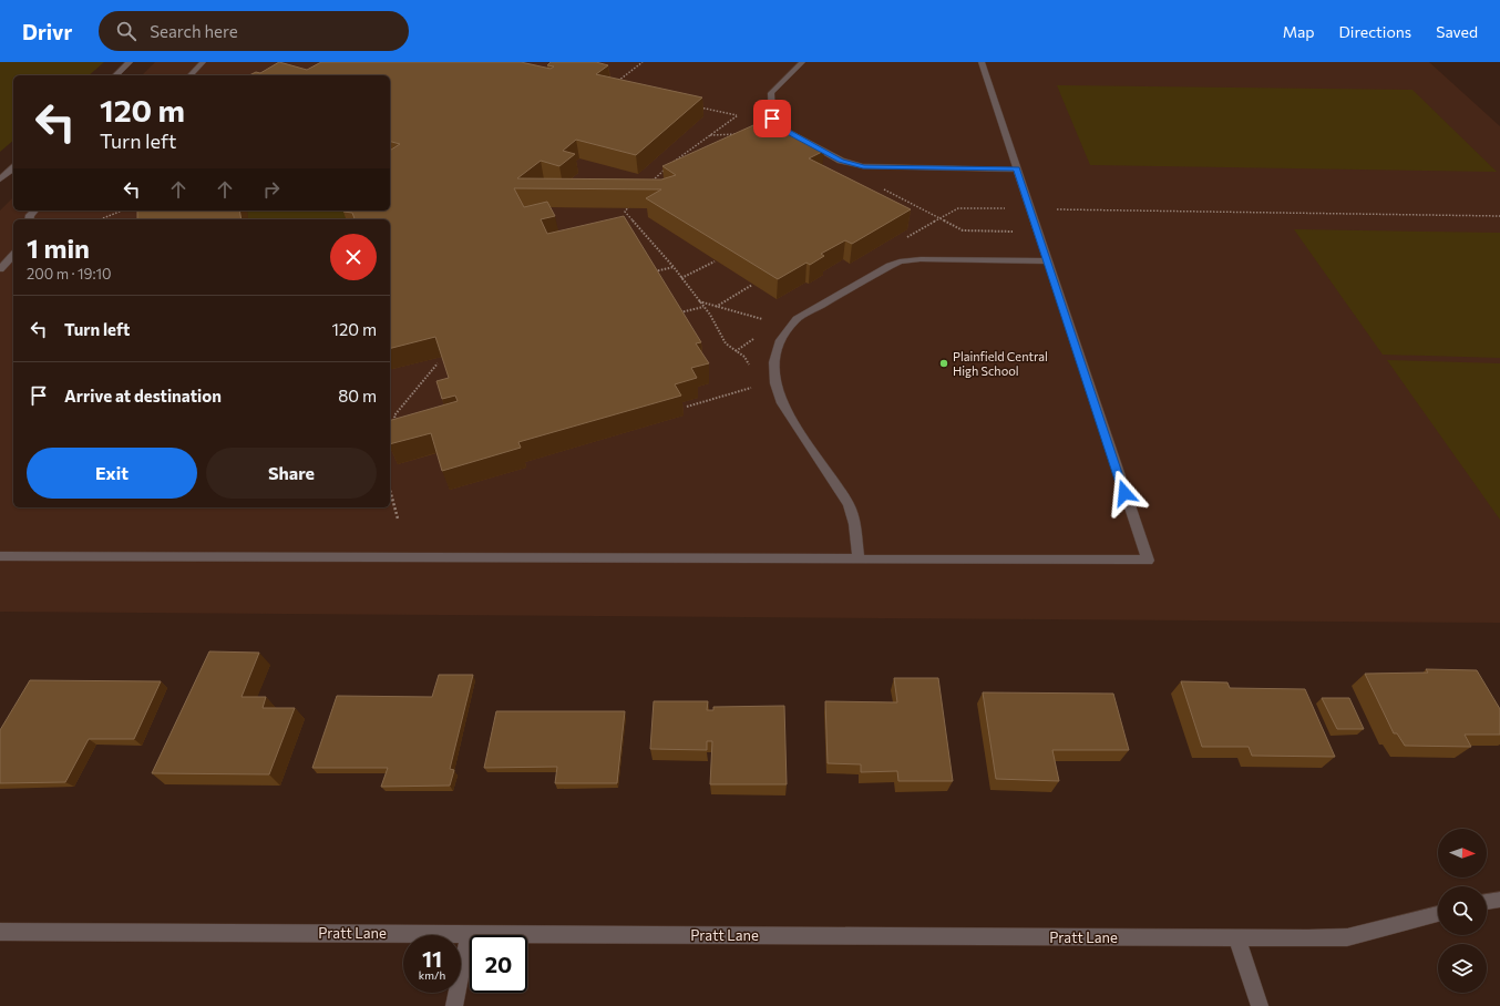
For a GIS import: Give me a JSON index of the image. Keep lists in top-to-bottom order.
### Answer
{
  "streets": {
    "street": ["Pratt Lane"]
  },
  "places": ["Plainfield Central High School"],
  "north": "right",
  "page": {
    "header": "Drivr",
    "search": "Search here",
    "nav": ["Map", "Directions", "Saved"],
    "turn": ["120 m", "Turn left"],
    "heading": ["1 min", "200 m · 19:10"],
    "list": [
      {
        "name": "Turn left",
        "value": "120 m"
      },
      {
        "name": "Arrive at destination",
        "value": "80 m"
      }
    ],
    "buttons": ["Exit", "Share"],
    "speed": "11 km/h",
    "limit": "20"
  }
}
